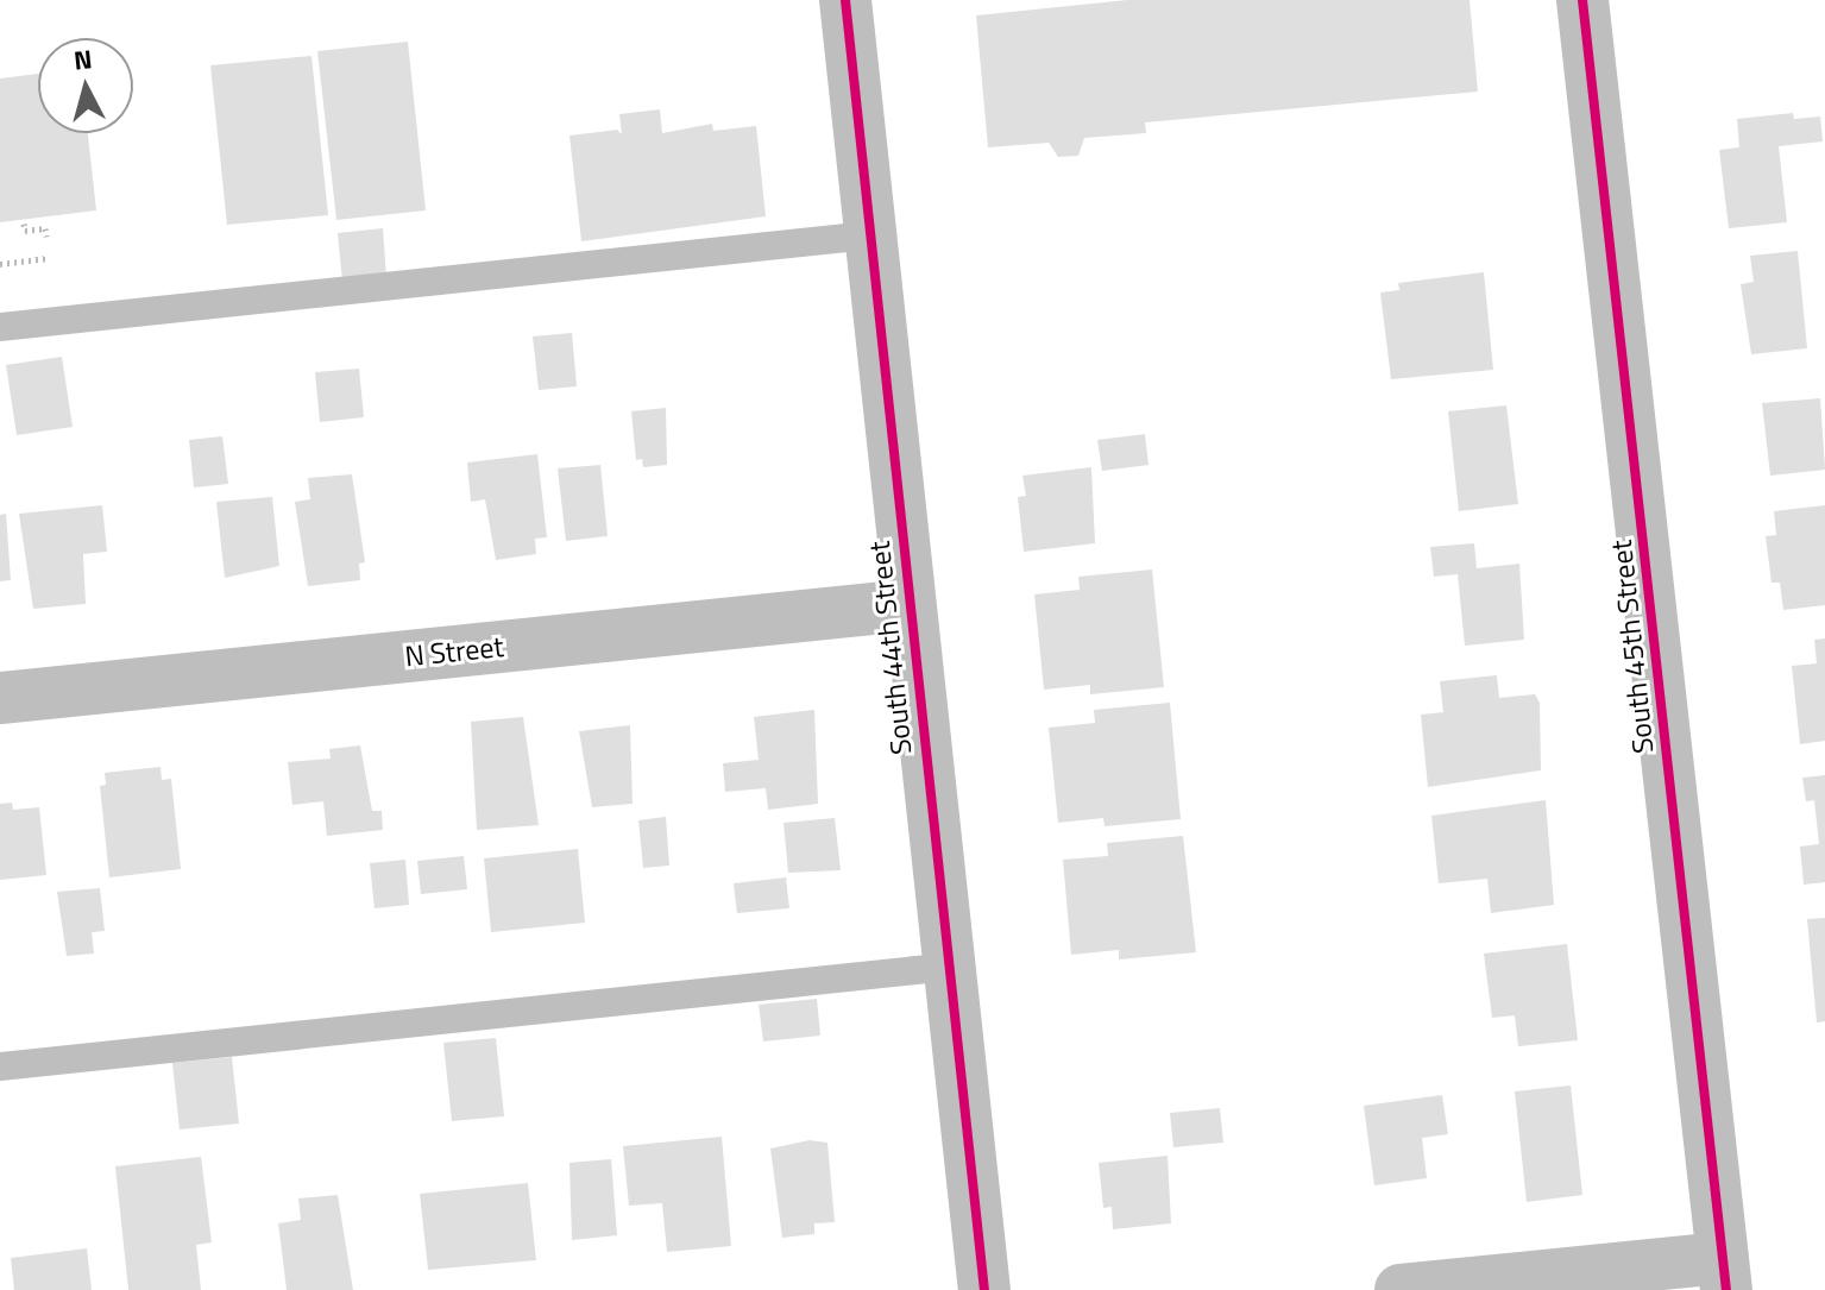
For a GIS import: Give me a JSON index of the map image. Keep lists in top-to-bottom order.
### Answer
{
  "streets": {
    "street": ["South 45th Street", "South 44th Street", "N Street"]
  },
  "crossings": [
    ["South 44th Street", "N Street"]
  ],
  "north": "top"
}
